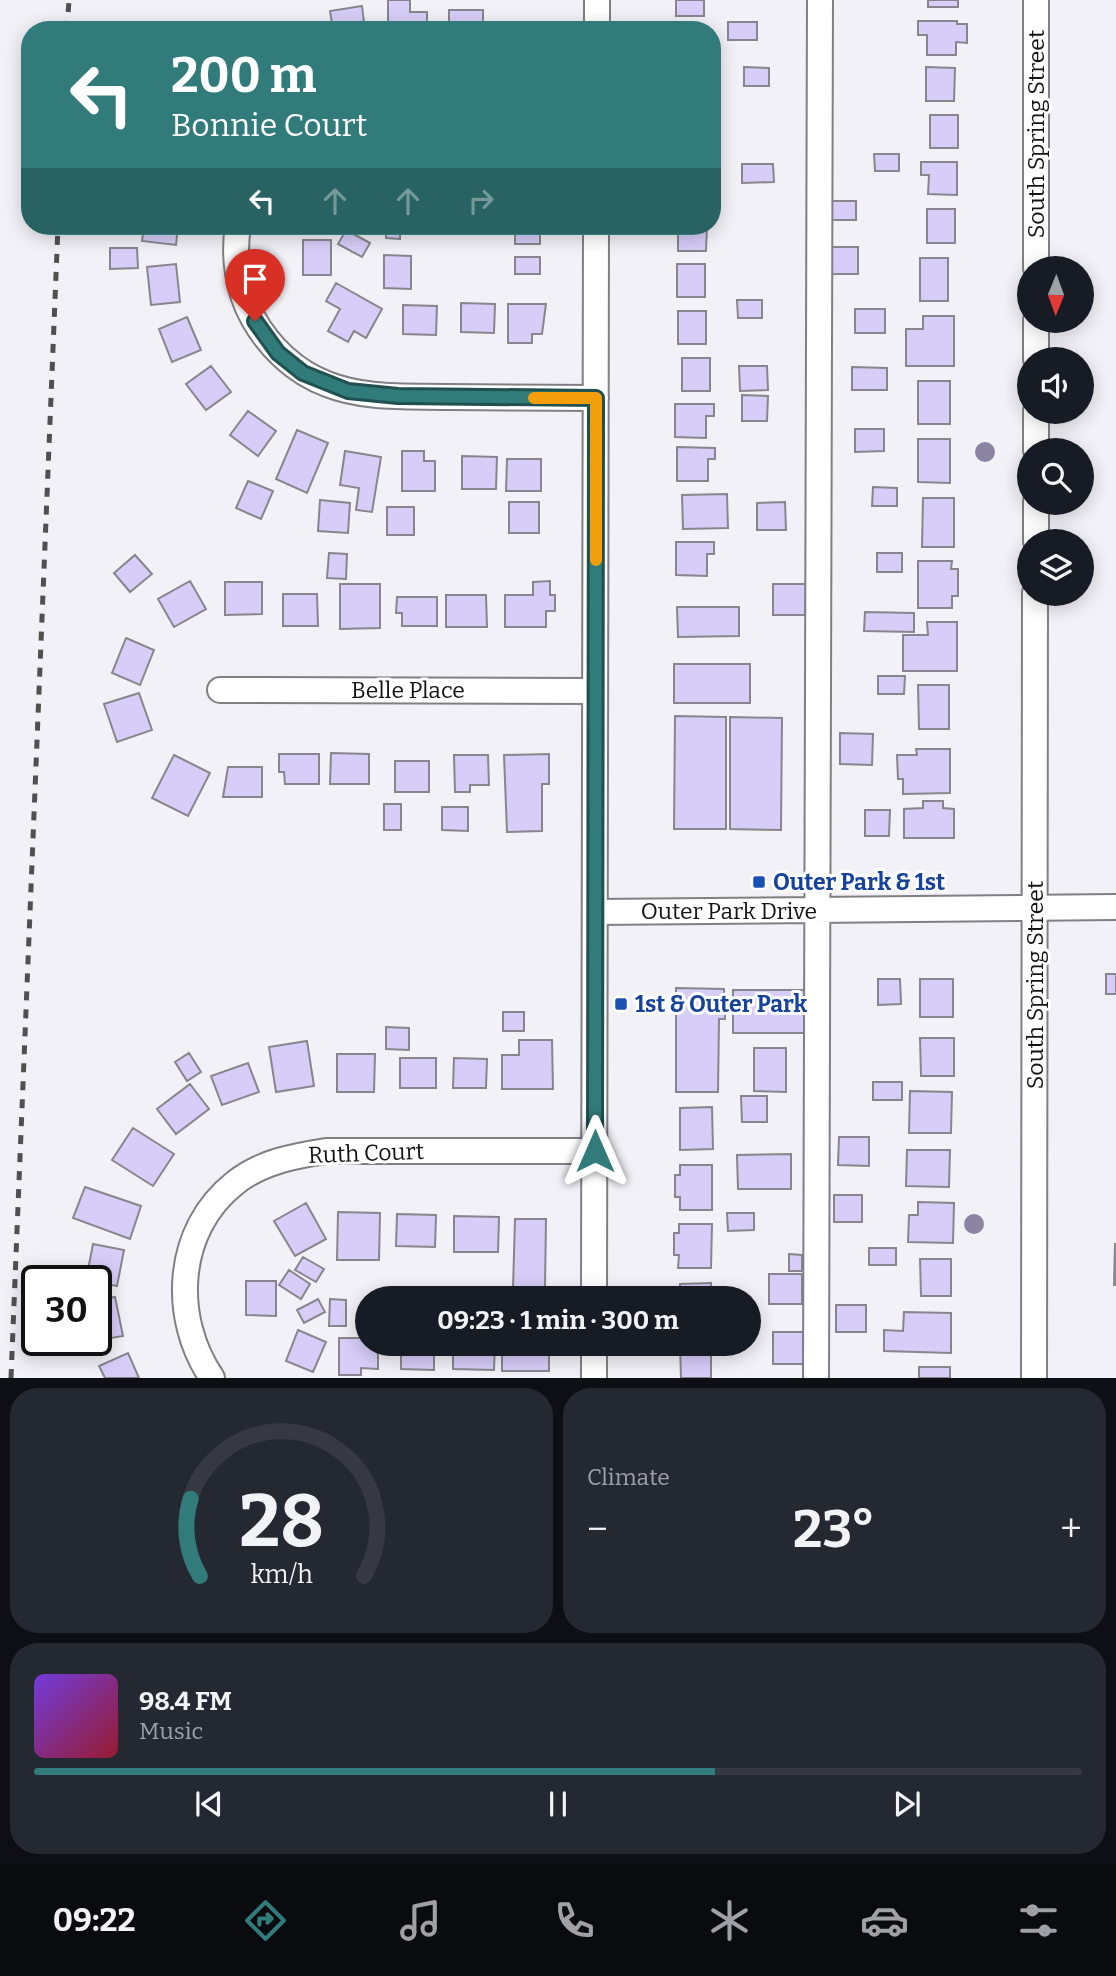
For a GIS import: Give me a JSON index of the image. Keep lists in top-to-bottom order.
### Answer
{
  "streets": {
    "street": [
      "South Spring Street",
      "Belle Place",
      "Outer Park Drive",
      "Ruth Court"
    ]
  },
  "crossings": [
    ["South Spring Street", "Outer Park Drive"]
  ],
  "places": {
    "transit": ["Outer Park & 1st", "1st & Outer Park"]
  },
  "north": "bottom",
  "page": {
    "turn": ["200 m", "Bonnie Court"],
    "limit": "30",
    "trip": "09:23 · 1 min · 300 m",
    "tile": "Climate",
    "heat": ["−", "23°", "+"],
    "song": ["98.4 FM", "Music"],
    "tabs": "09:22",
    "gauge": ["28", "km/h"]
  }
}
